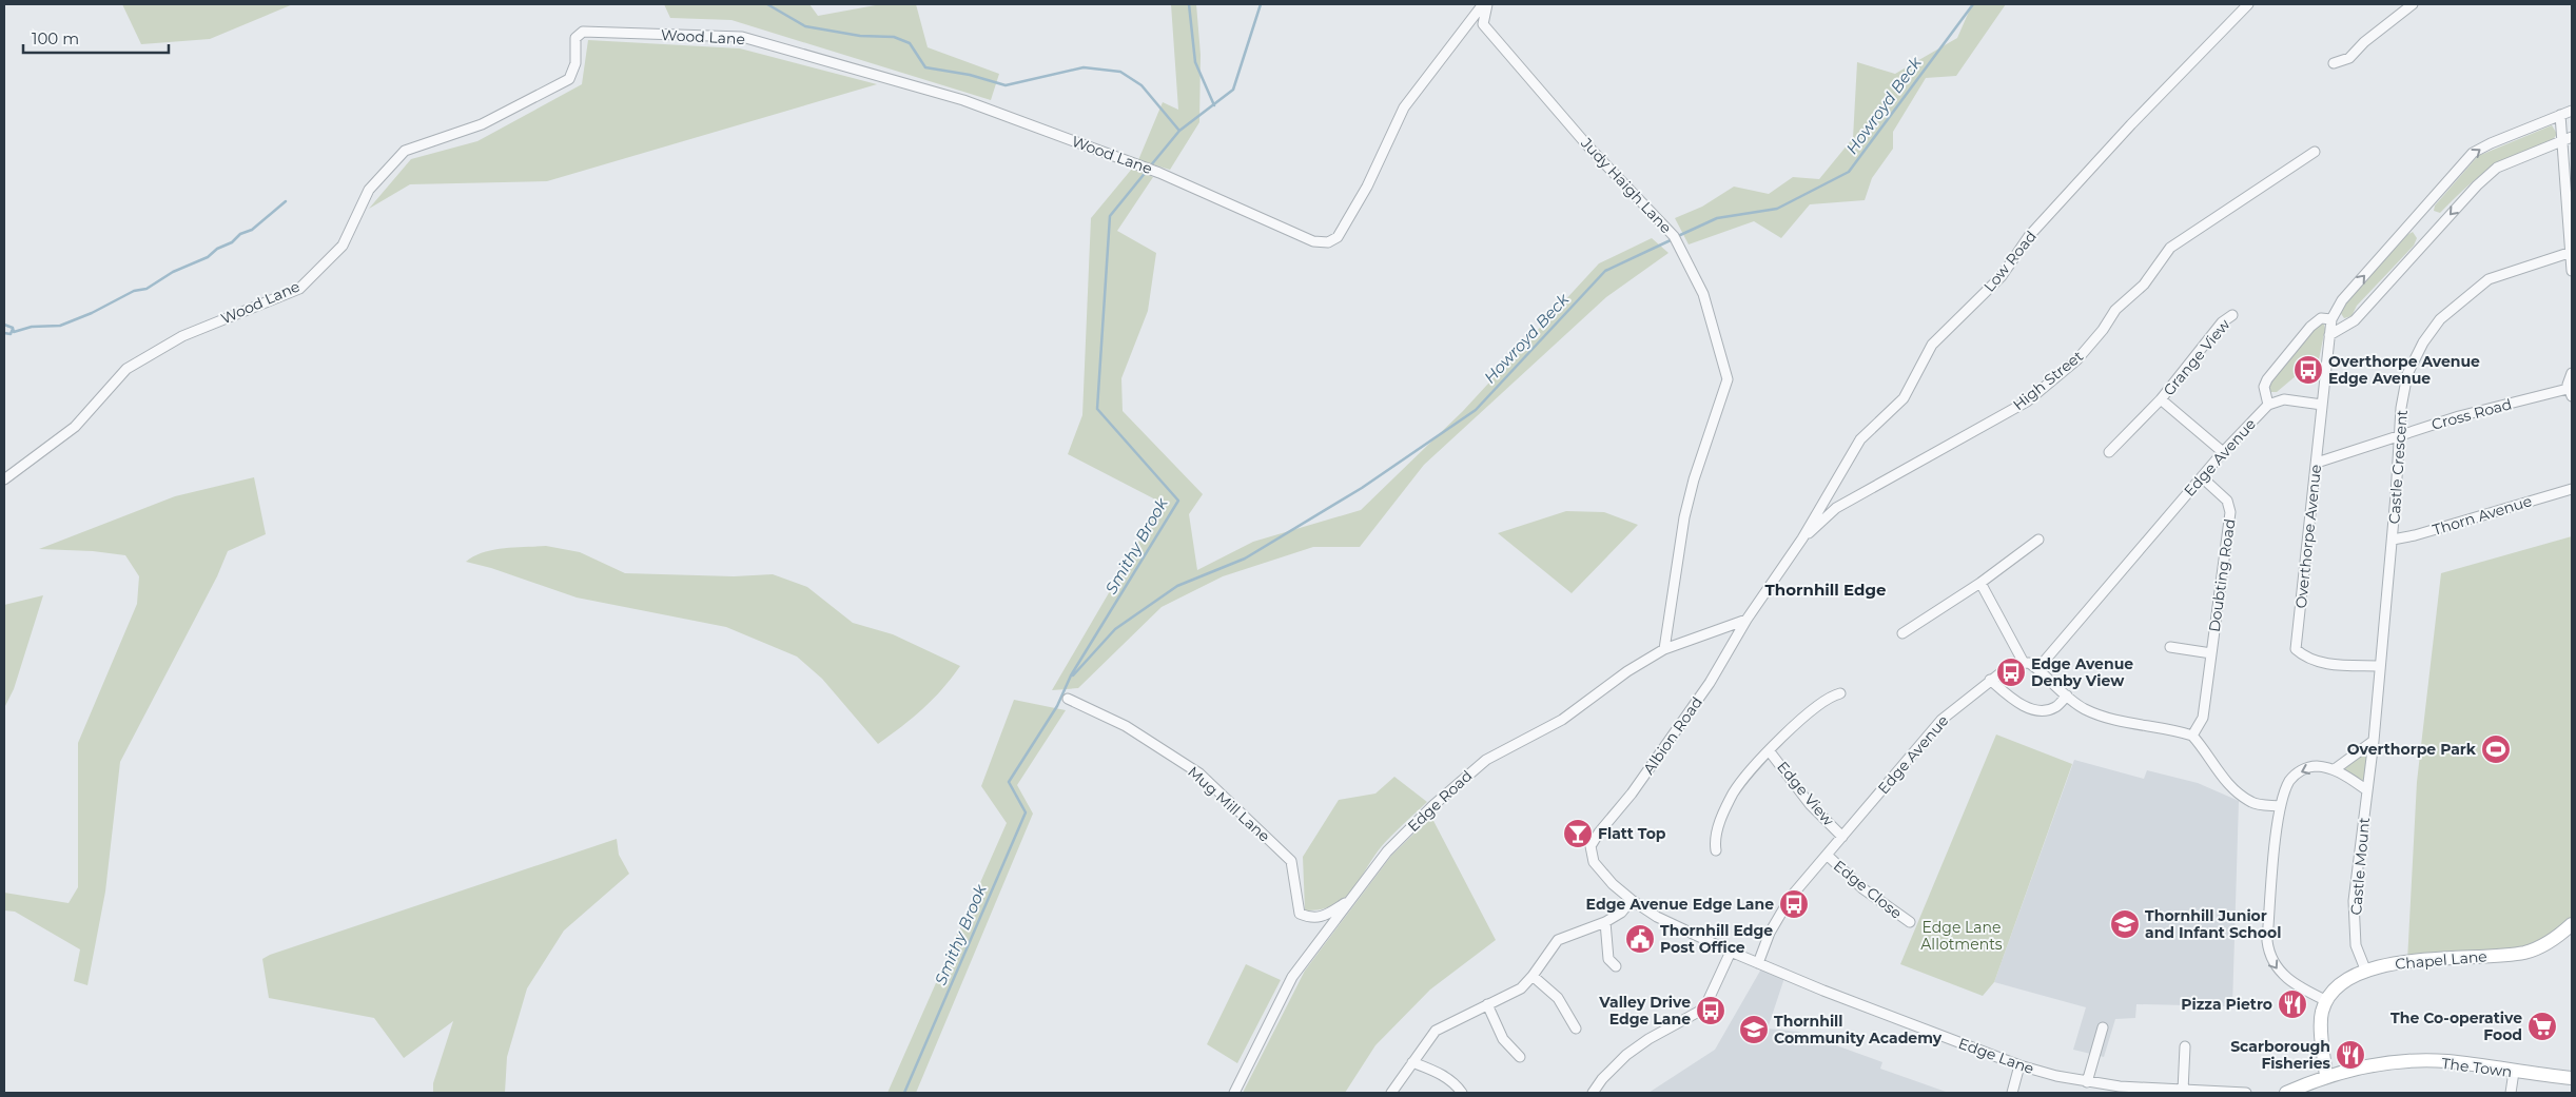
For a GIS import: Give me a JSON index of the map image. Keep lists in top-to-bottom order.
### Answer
{
  "streets": {
    "street": [
      "Wood Lane",
      "Judy Haigh Lane",
      "Low Road",
      "Grange View",
      "High Street",
      "Cross Road",
      "Edge Avenue",
      "Castle Crescent",
      "Thorn Avenue",
      "Overthorpe Avenue",
      "Doubting Road",
      "Albion Road",
      "Edge View",
      "Edge Road",
      "Mug Mill Lane",
      "Castle Mount",
      "Edge Close",
      "Chapel Lane",
      "Edge Lane",
      "The Town"
    ]
  },
  "crossings": [
    ["Judy Haigh Lane", "Edge Road"],
    ["Low Road", "High Street"],
    ["Low Road", "Albion Road"],
    ["Grange View", "Edge Avenue"],
    ["High Street", "Albion Road"],
    ["Cross Road", "Castle Crescent"],
    ["Cross Road", "Overthorpe Avenue"],
    ["Edge Avenue", "Doubting Road"],
    ["Edge Avenue", "Edge View"],
    ["Edge Avenue", "Edge Close"],
    ["Edge Avenue", "Edge Lane"],
    ["Castle Crescent", "Thorn Avenue"],
    ["Castle Crescent", "Overthorpe Avenue"],
    ["Castle Crescent", "Castle Mount"],
    ["Albion Road", "Edge Road"],
    ["Albion Road", "Edge Lane"],
    ["Edge Road", "Mug Mill Lane"],
    ["Castle Mount", "Chapel Lane"]
  ],
  "districts": ["Thornhill Edge"],
  "water": ["Howroyd Beck", "Smithy Brook"],
  "parks": ["Edge Lane Allotments"],
  "places": {
    "bus stop": [
      "Overthorpe Avenue Edge Avenue",
      "Edge Avenue Denby View",
      "Edge Avenue Edge Lane",
      "Valley Drive Edge Lane"
    ],
    "sports": ["Overthorpe Park"],
    "bar": ["Flatt Top"],
    "school or university": ["Thornhill Junior and Infant School", "Thornhill Community Academy"],
    "public building": ["Thornhill Edge Post Office"],
    "restaurant": ["Pizza Pietro", "Scarborough Fisheries"],
    "supermarket": ["The Co-operative Food"]
  },
  "scale_bar": "100 m"
}
